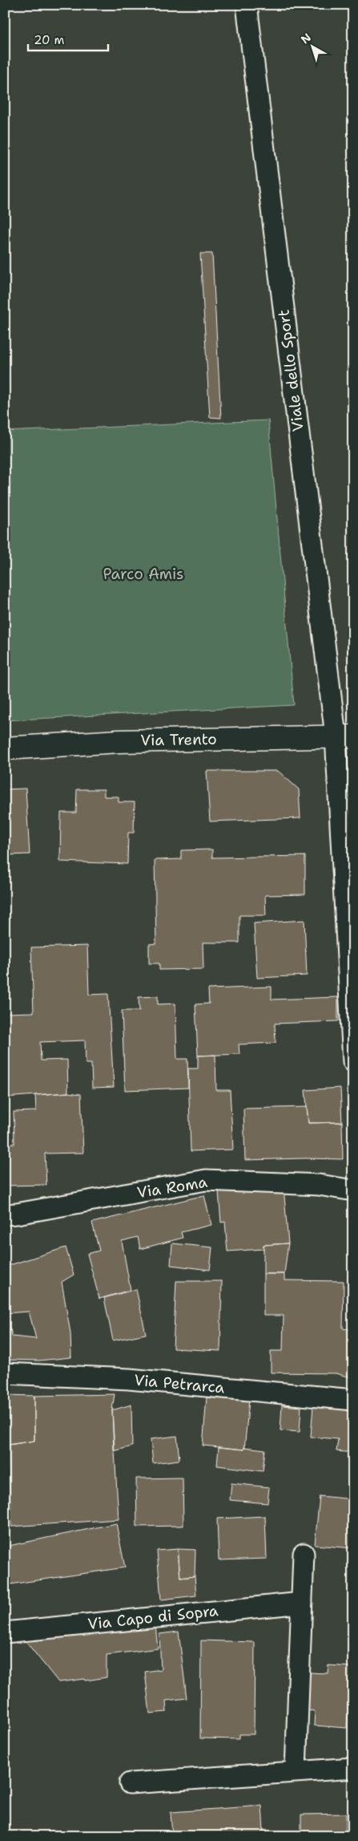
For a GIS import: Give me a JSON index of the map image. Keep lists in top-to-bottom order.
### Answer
{
  "streets": {
    "street": [
      "Viale dello Sport",
      "Via Trento",
      "Via Roma",
      "Via Petrarca",
      "Via Capo di Sopra"
    ]
  },
  "crossings": [
    ["Viale dello Sport", "Via Trento"]
  ],
  "parks": ["Parco Amis"],
  "scale_bar": "20 m",
  "north": "top left"
}
